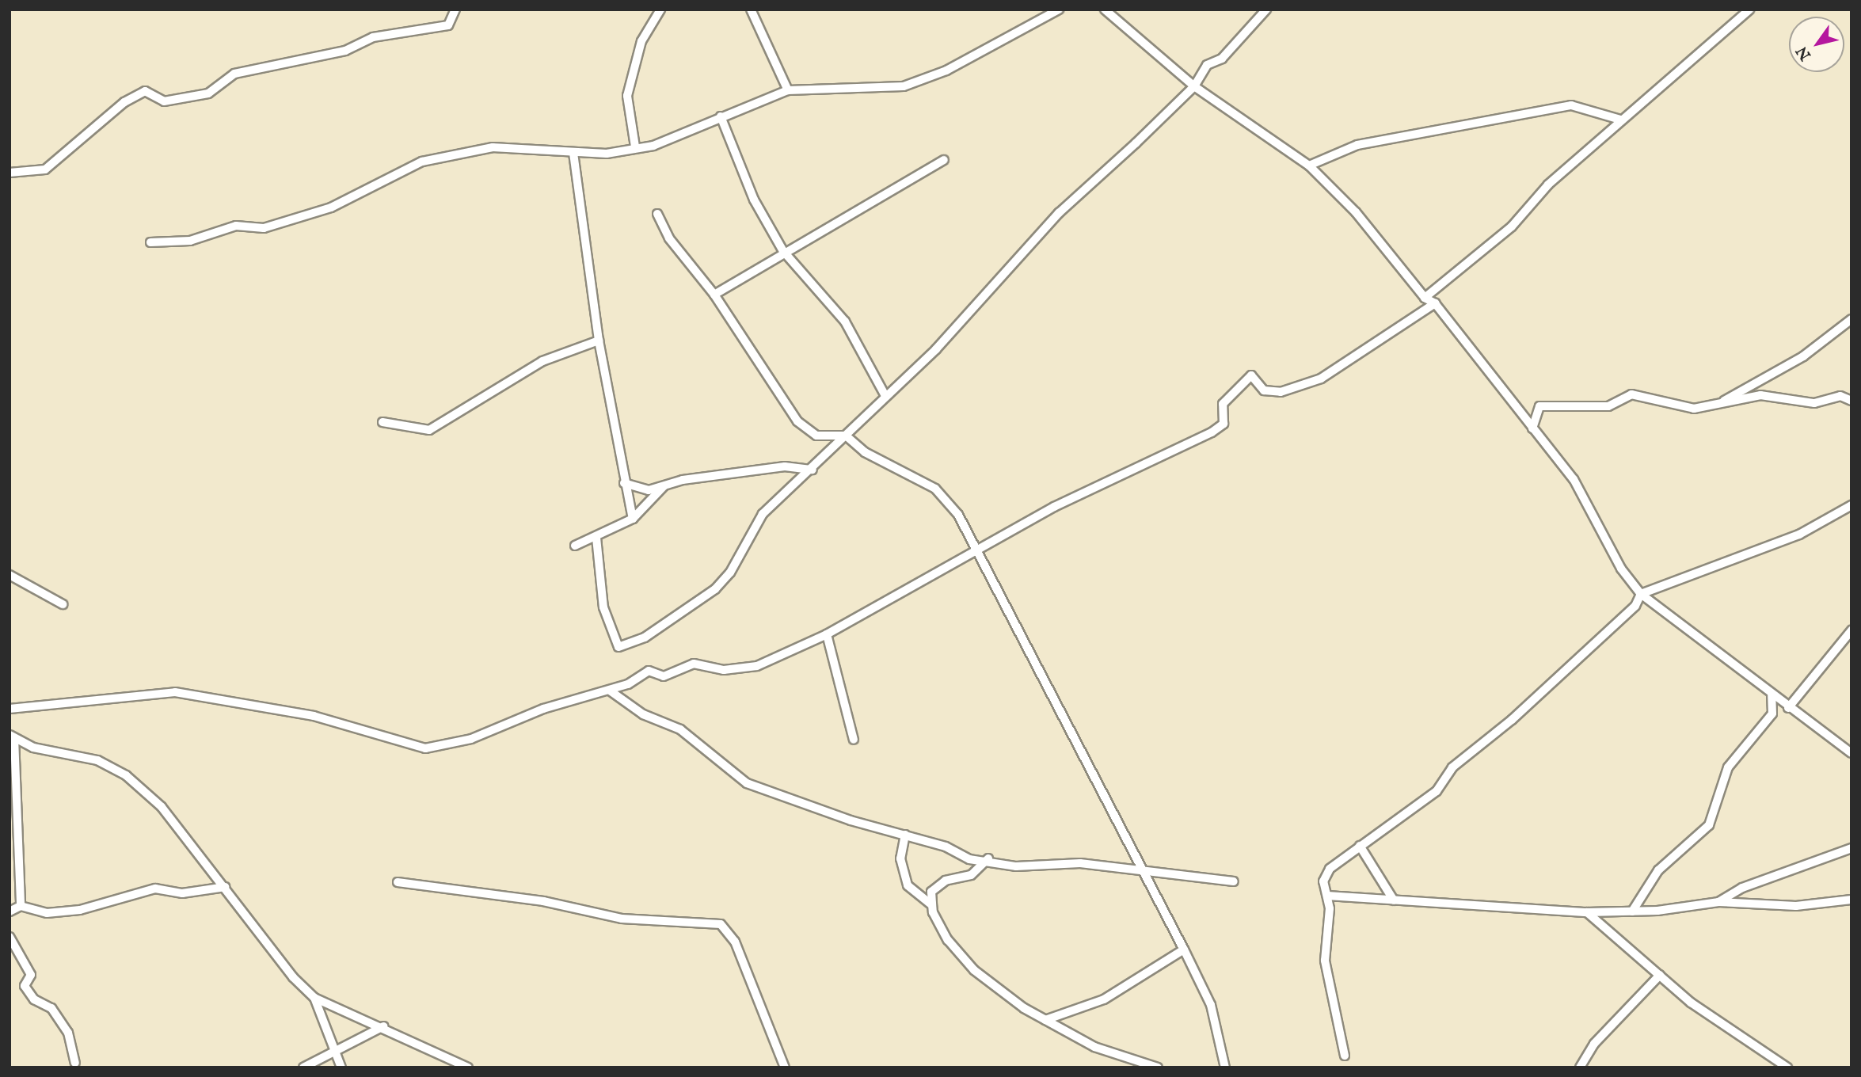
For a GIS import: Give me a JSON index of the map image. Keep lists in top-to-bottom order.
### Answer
{
  "north": "bottom left"
}
